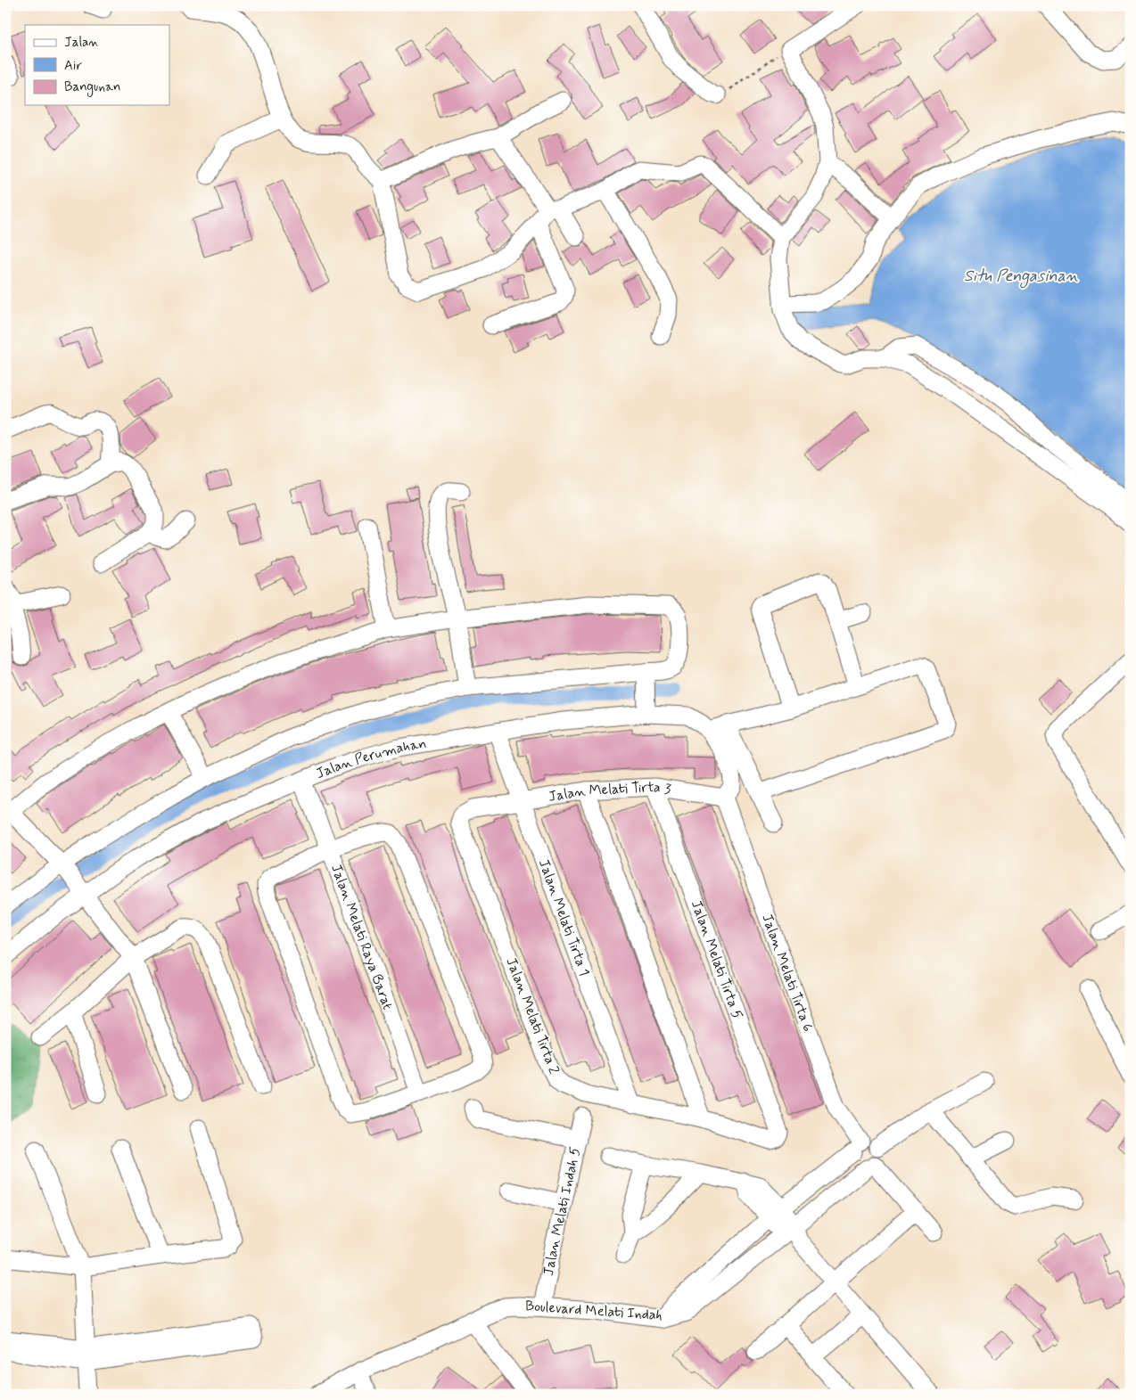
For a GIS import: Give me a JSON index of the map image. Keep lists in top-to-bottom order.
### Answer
{
  "streets": {
    "street": [
      "Jalan Perumahan",
      "Jalan Melati Tirta 3",
      "Jalan Melati Tirta 1",
      "Jalan Melati Raya Barat",
      "Jalan Melati Tirta 5",
      "Jalan Melati Tirta 6",
      "Jalan Melati Tirta 2",
      "Jalan Melati Indah 5",
      "Boulevard Melati Indah"
    ]
  },
  "crossings": [
    ["Jalan Perumahan", "Jalan Melati Tirta 1"],
    ["Jalan Perumahan", "Jalan Melati Raya Barat"],
    ["Jalan Melati Tirta 3", "Jalan Melati Tirta 1"],
    ["Jalan Melati Tirta 3", "Jalan Melati Tirta 5"],
    ["Jalan Melati Tirta 3", "Jalan Melati Tirta 6"],
    ["Jalan Melati Tirta 3", "Jalan Melati Tirta 2"],
    ["Jalan Melati Tirta 1", "Jalan Melati Tirta 2"],
    ["Jalan Melati Tirta 5", "Jalan Melati Tirta 2"],
    ["Jalan Melati Tirta 6", "Boulevard Melati Indah"],
    ["Jalan Melati Indah 5", "Boulevard Melati Indah"]
  ],
  "water": ["Situ Pengasinan"],
  "legend": ["Jalan", "Air", "Bangunan"]
}
